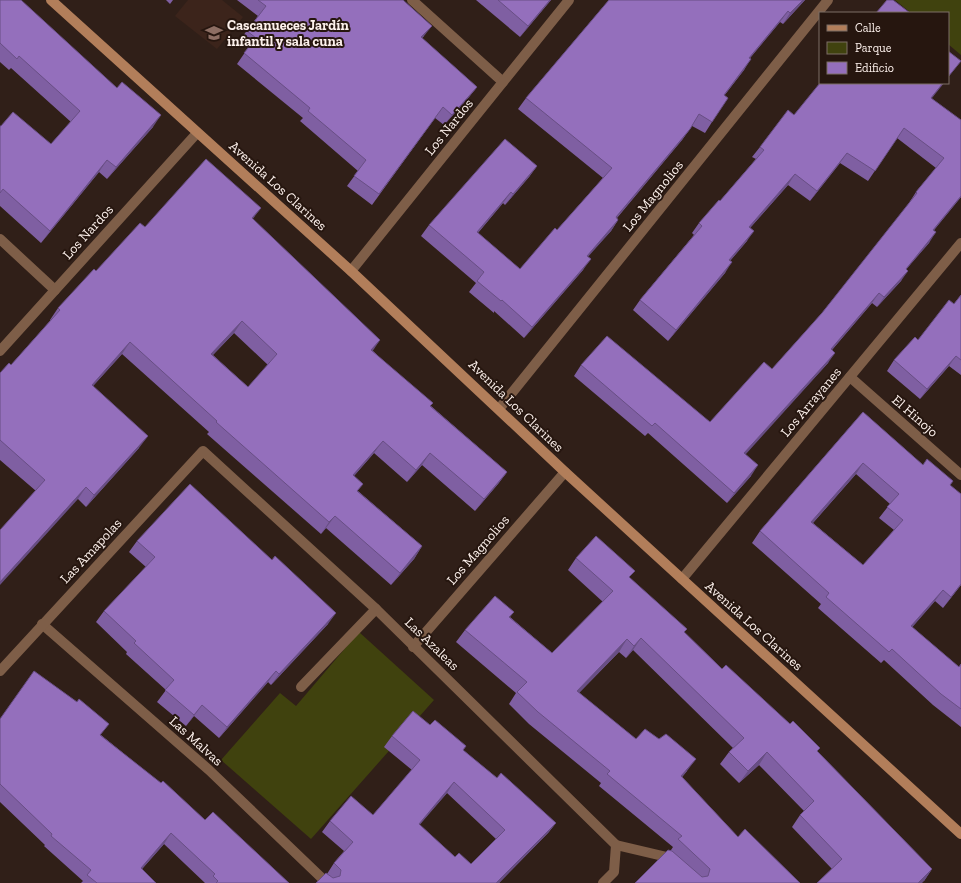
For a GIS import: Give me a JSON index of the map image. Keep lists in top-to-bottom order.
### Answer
{
  "streets": {
    "main road": ["Avenida Los Clarines"],
    "street": [
      "Los Nardos",
      "Los Magnolios",
      "Los Arrayanes",
      "El Hinojo",
      "Las Amapolas",
      "Las Azaleas",
      "Las Malvas"
    ]
  },
  "crossings": [
    ["Los Nardos", "Avenida Los Clarines"],
    ["Avenida Los Clarines", "Los Magnolios"],
    ["Avenida Los Clarines", "Los Arrayanes"],
    ["Los Magnolios", "Las Azaleas"],
    ["Los Arrayanes", "El Hinojo"],
    ["Las Amapolas", "Las Azaleas"],
    ["Las Amapolas", "Las Malvas"]
  ],
  "places": {
    "school or university": ["Cascanueces Jardín infantil y sala cuna"]
  },
  "legend": ["Calle", "Parque", "Edificio"]
}
